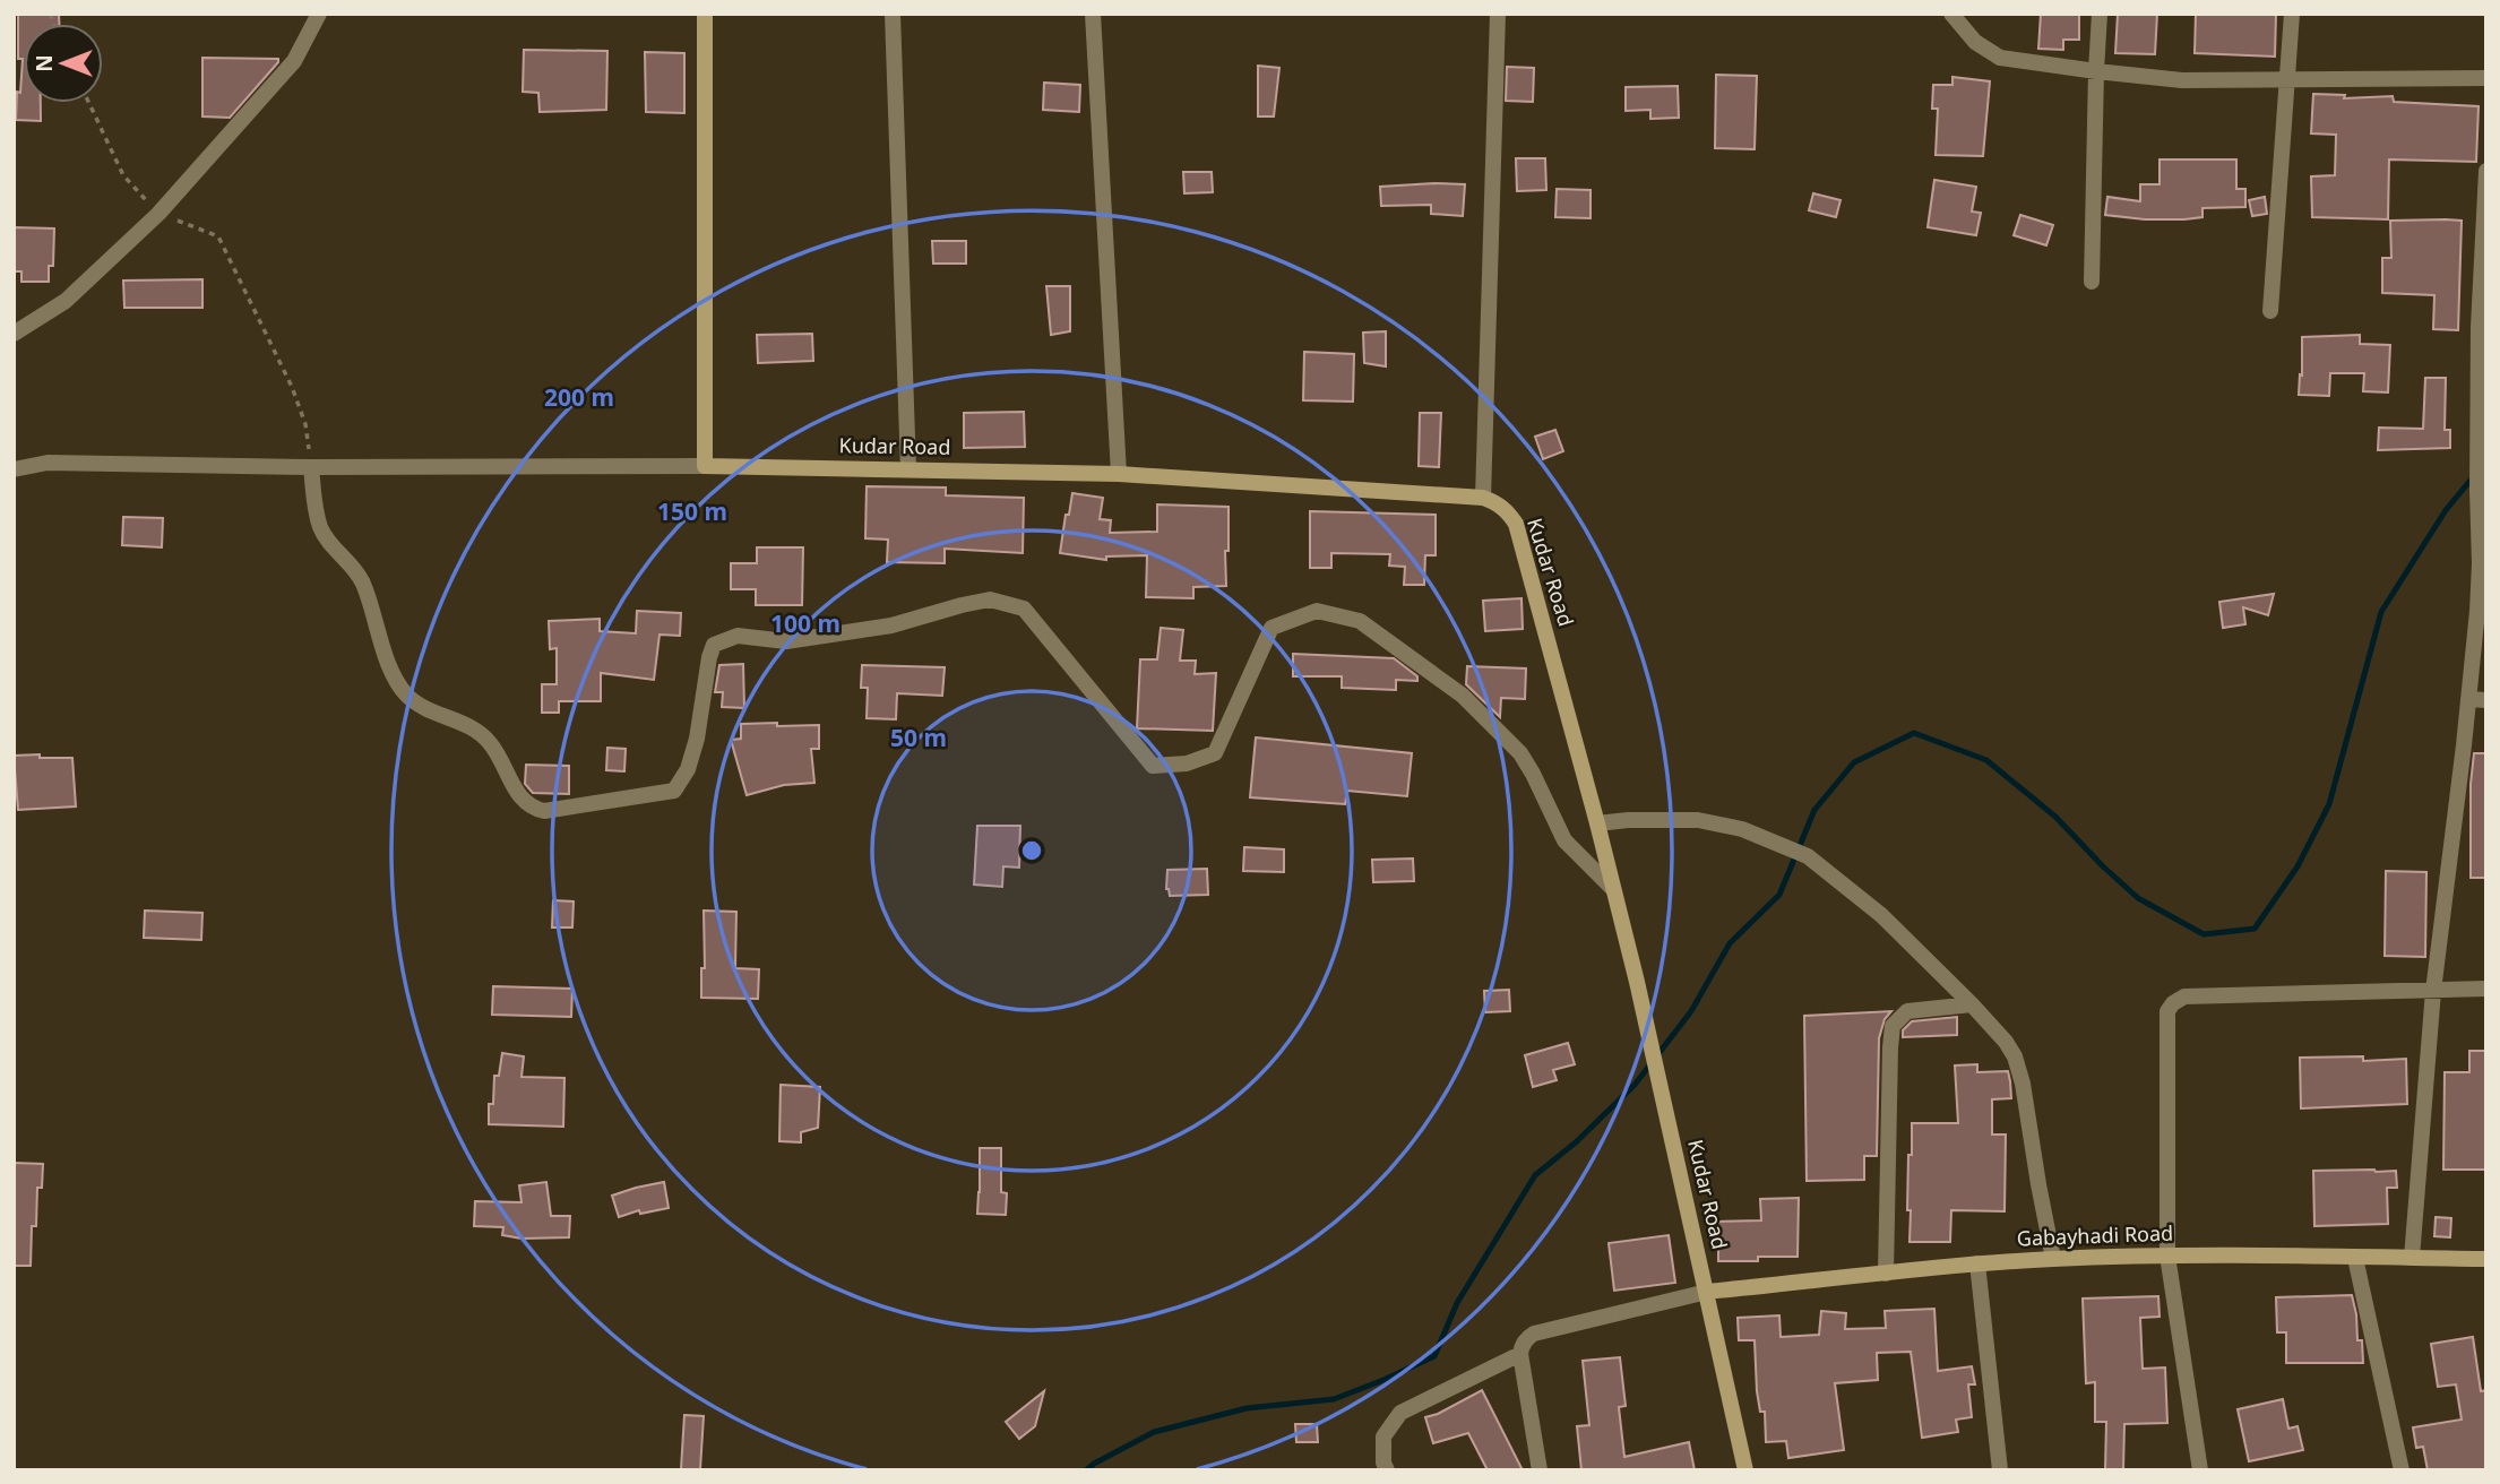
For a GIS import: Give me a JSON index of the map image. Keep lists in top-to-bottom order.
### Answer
{
  "streets": {
    "street": ["Kudar Road", "Gabayhadi Road"]
  },
  "crossings": [
    ["Kudar Road", "Gabayhadi Road"]
  ],
  "north": "left",
  "rings": [
    "200 m",
    "150 m",
    "100 m",
    "50 m"
  ]
}
